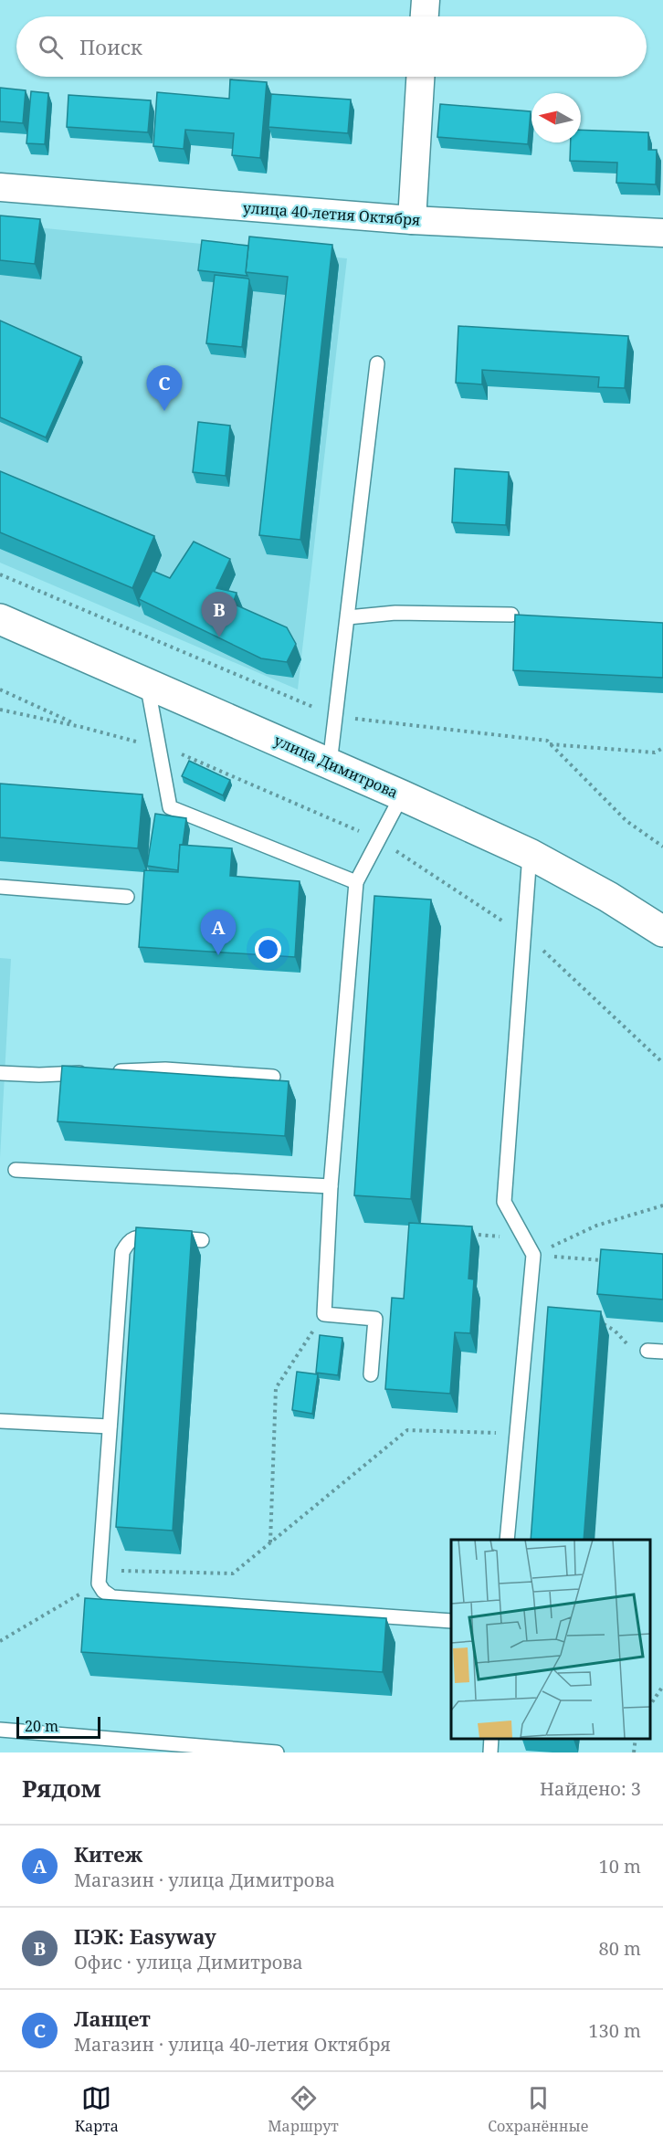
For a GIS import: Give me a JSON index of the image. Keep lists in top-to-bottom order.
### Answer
{
  "streets": {
    "main road": ["улица Димитрова"],
    "street": ["улица 40-летия Октября"]
  },
  "scale_bar": "20 m",
  "north": "left",
  "page": {
    "search": "Поиск",
    "pins": ["C", "B", "A"],
    "scale": "20 m",
    "heading": ["Рядом", "Найдено: 3"],
    "list": [
      {
        "mark": "A",
        "name": "Китеж",
        "note": "Магазин · улица Димитрова",
        "value": "10 m"
      },
      {
        "mark": "B",
        "name": "ПЭК: Easyway",
        "note": "Офис · улица Димитрова",
        "value": "80 m"
      },
      {
        "mark": "C",
        "name": "Ланцет",
        "note": "Магазин · улица 40-летия Октября",
        "value": "130 m"
      }
    ],
    "nav": ["Карта", "Маршрут", "Сохранённые"]
  }
}
